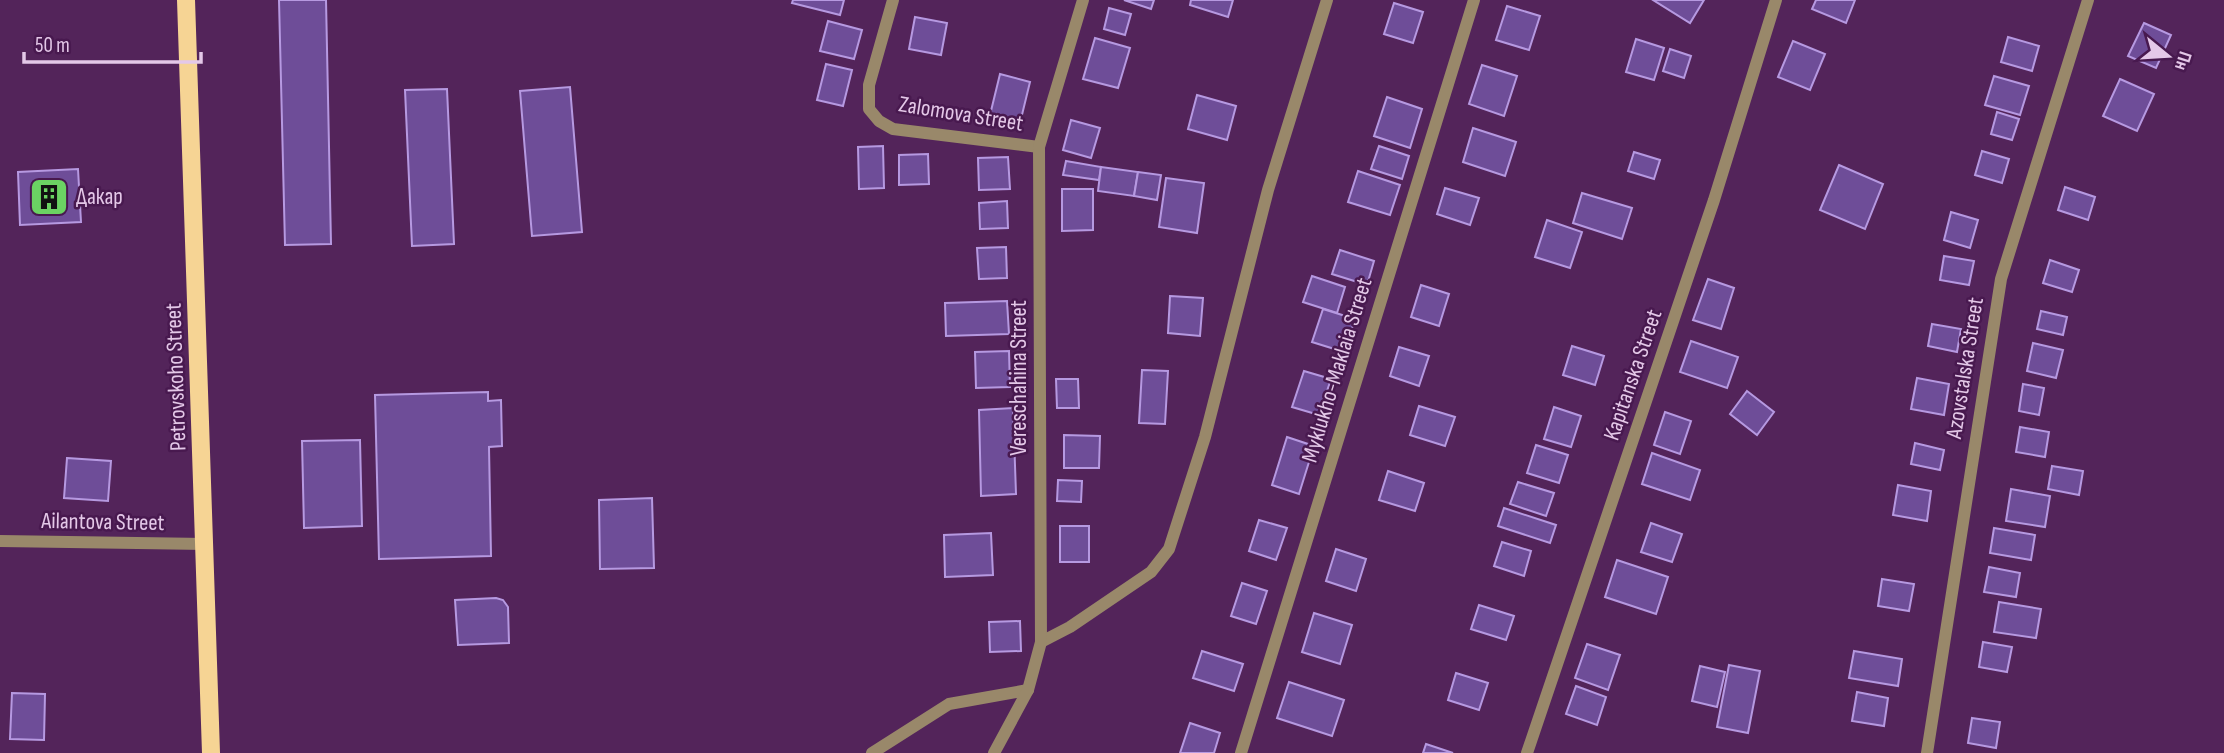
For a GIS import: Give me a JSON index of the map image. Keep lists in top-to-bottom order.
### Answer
{
  "streets": {
    "main road": ["Petrovskoho Street"],
    "street": [
      "Zalomova Street",
      "Azovstalska Street",
      "Myklukho-Maklaia Street",
      "Kapitanska Street",
      "Vereschahina Street",
      "Ailantova Street"
    ]
  },
  "crossings": [
    ["Zalomova Street", "Vereschahina Street"],
    ["Petrovskoho Street", "Ailantova Street"]
  ],
  "places": {
    "building": ["Дакар"]
  },
  "scale_bar": "50 m",
  "north": "right"
}
